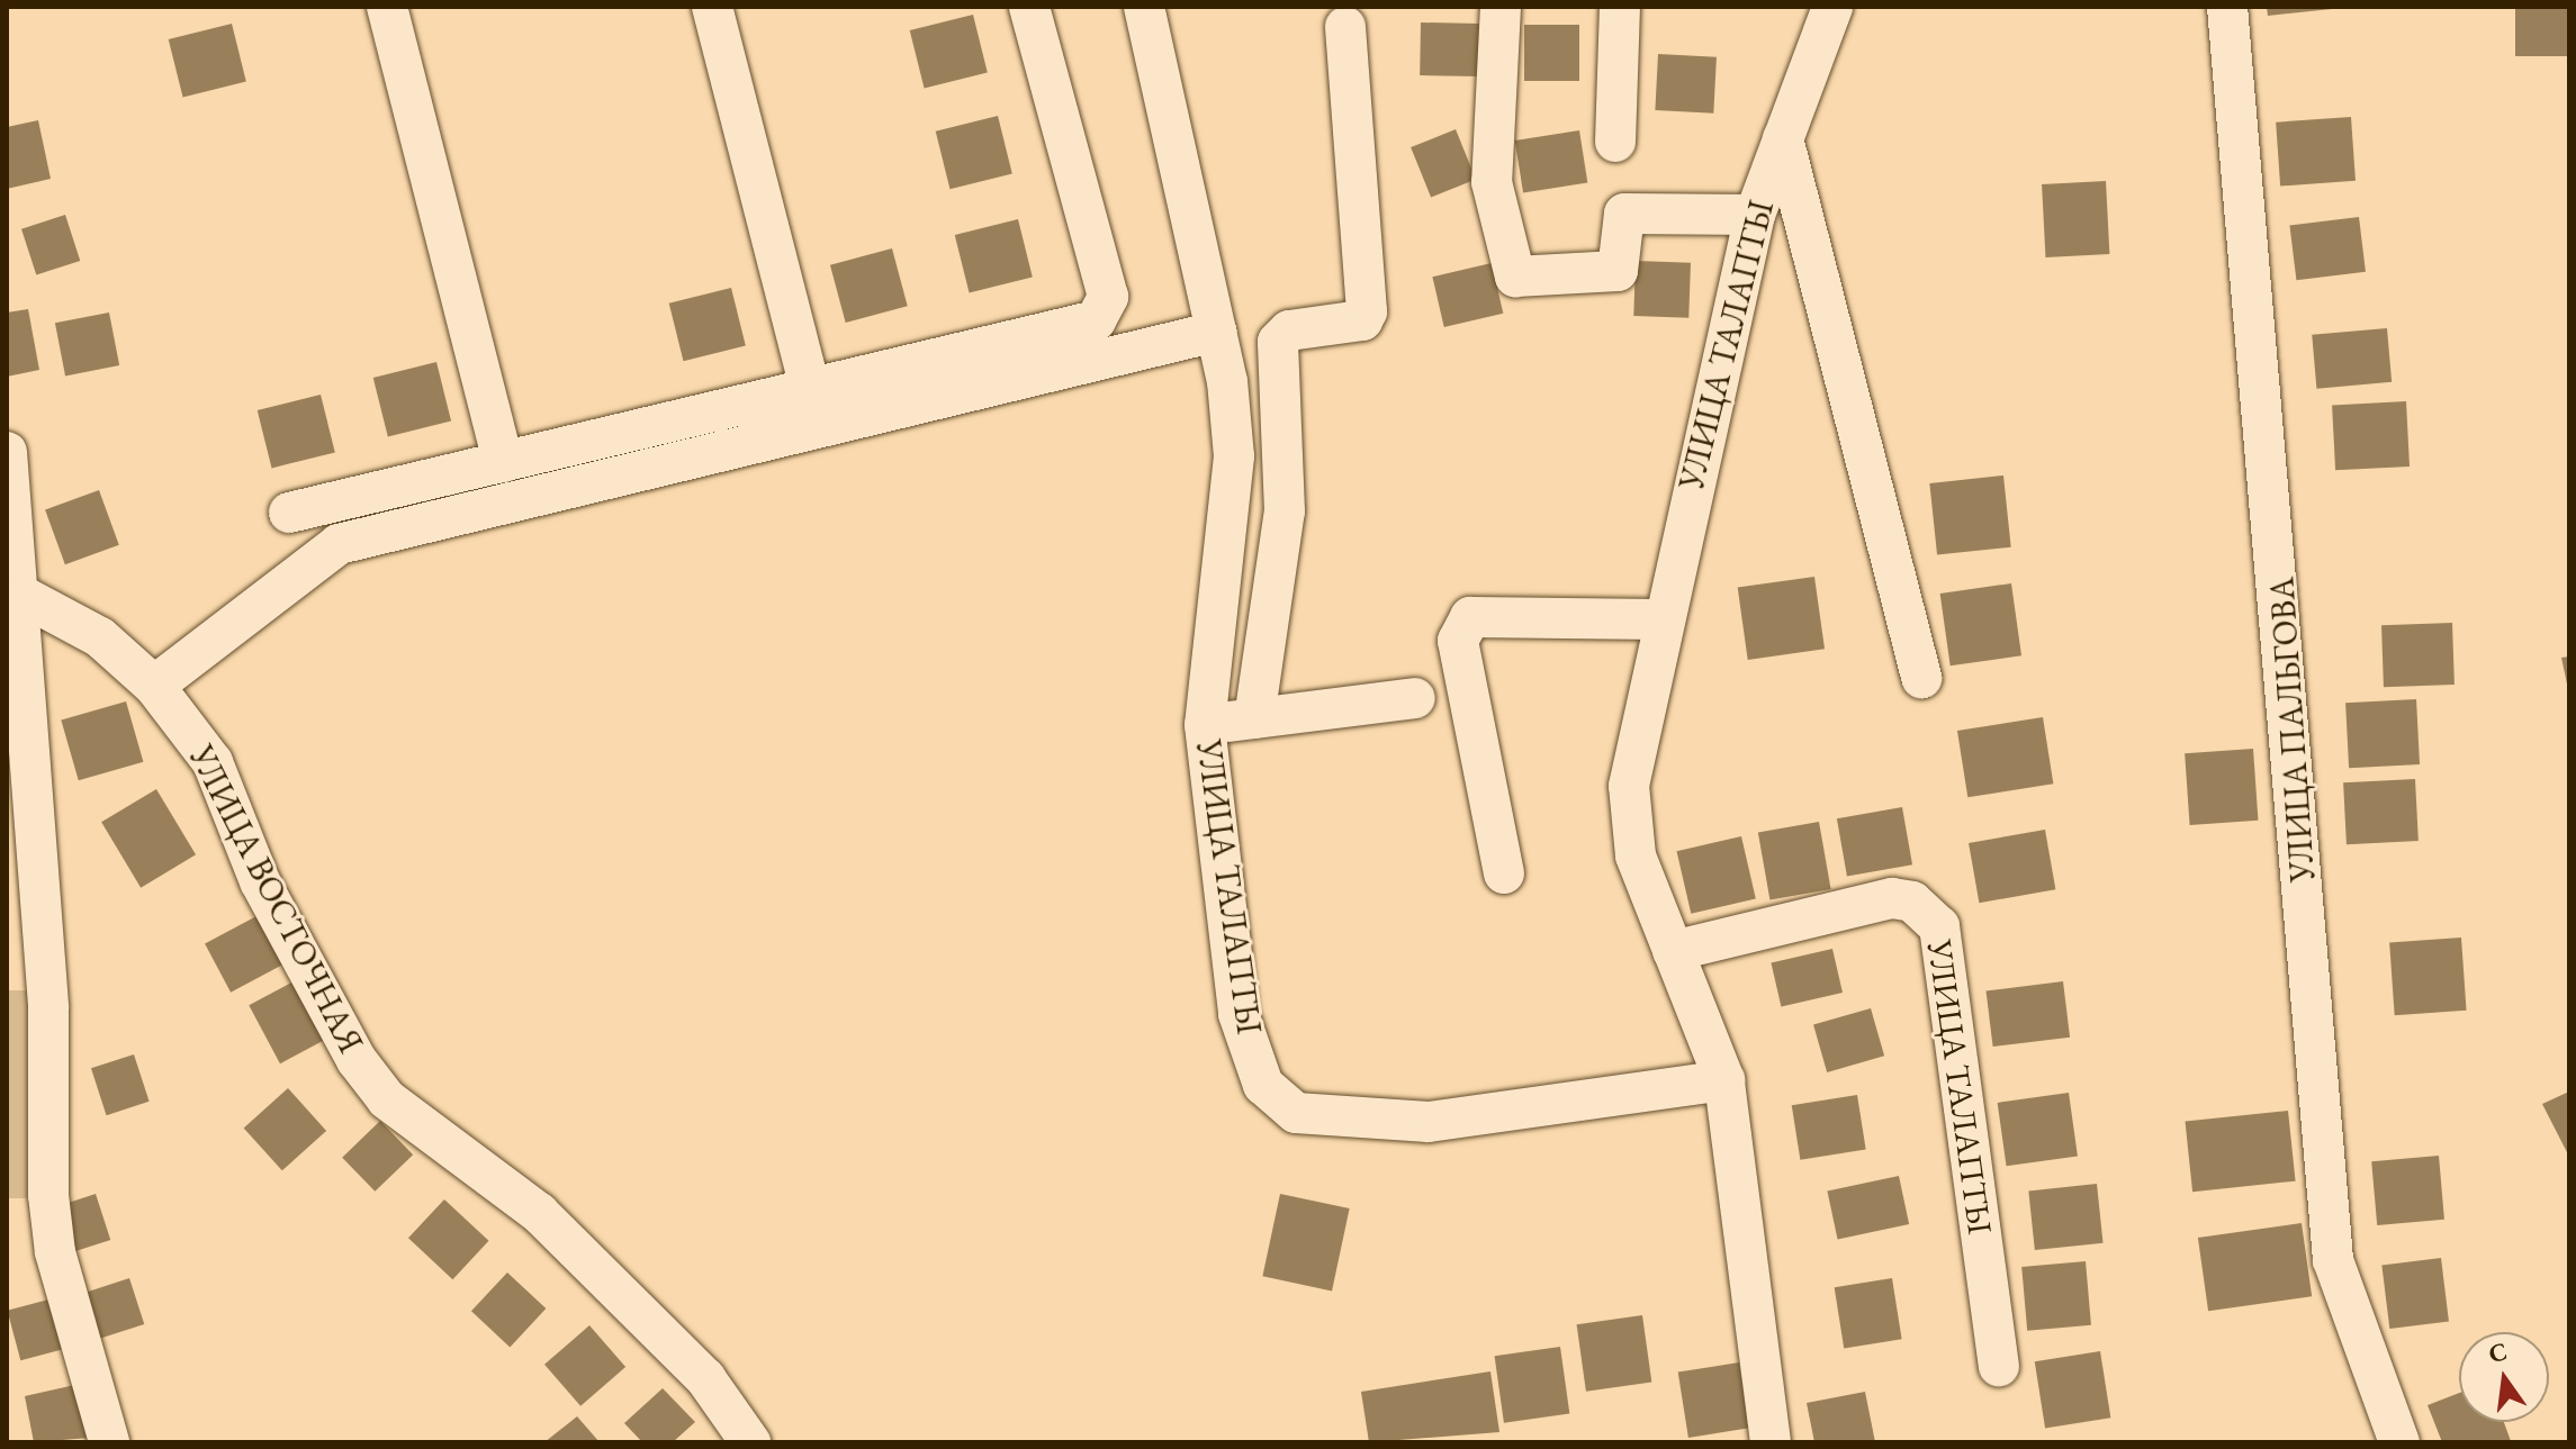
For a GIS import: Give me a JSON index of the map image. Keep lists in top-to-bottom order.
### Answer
{
  "streets": {
    "street": ["УЛИЦА ТАЛАПТЫ", "УЛИЦА ПАЛЬГОВА", "УЛИЦА ВОСТОЧНАЯ"]
  },
  "north": "top"
}
